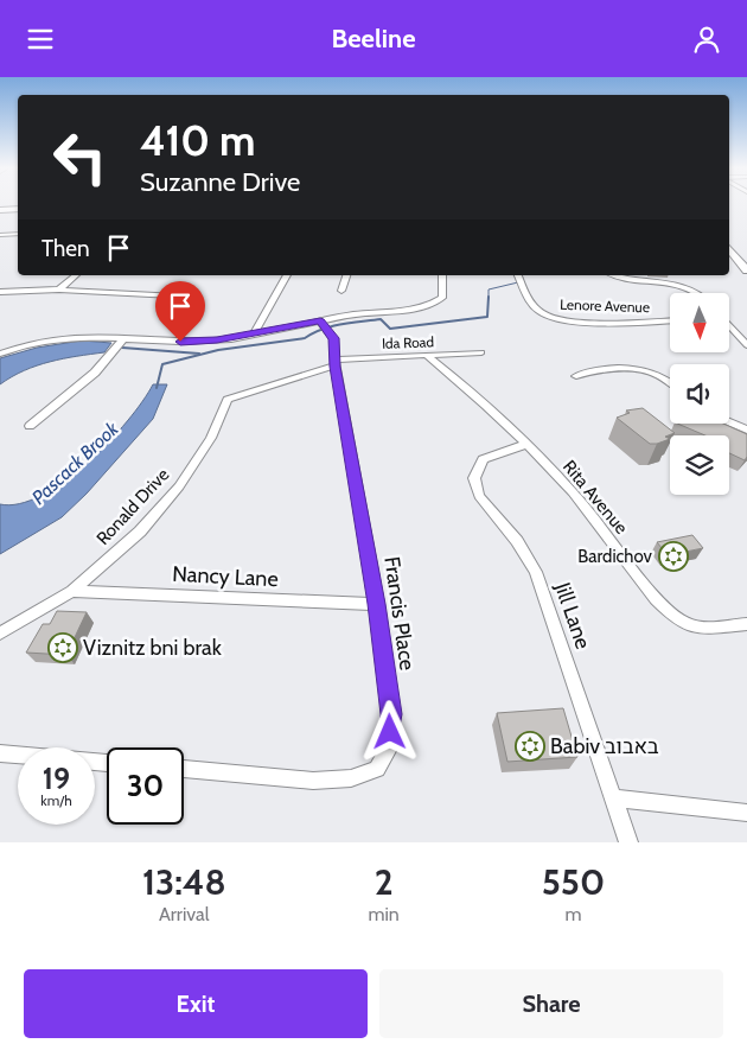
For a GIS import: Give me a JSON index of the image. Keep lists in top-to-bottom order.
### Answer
{
  "streets": {
    "street": [
      "Lenore Avenue",
      "Ida Road",
      "Rita Avenue",
      "Ronald Drive",
      "Nancy Lane",
      "Francis Place",
      "Jill Lane"
    ]
  },
  "crossings": [
    ["Ida Road", "Rita Avenue"],
    ["Ida Road", "Ronald Drive"],
    ["Ida Road", "Francis Place"],
    ["Rita Avenue", "Jill Lane"],
    ["Ronald Drive", "Nancy Lane"],
    ["Ronald Drive", "Francis Place"],
    ["Nancy Lane", "Francis Place"]
  ],
  "water": ["Pascack Brook"],
  "places": {
    "synagogue": ["Bardichov", "Viznitz bni brak", "Babiv באבוב"]
  },
  "north": "bottom",
  "page": {
    "header": "Beeline",
    "turn": ["410 m", "Suzanne Drive"],
    "then": "Then",
    "speed": "19 km/h",
    "limit": "30",
    "eta": [
      "13:48",
      "Arrival",
      "2",
      "min",
      "550",
      "m"
    ],
    "buttons": ["Exit", "Share"]
  }
}
